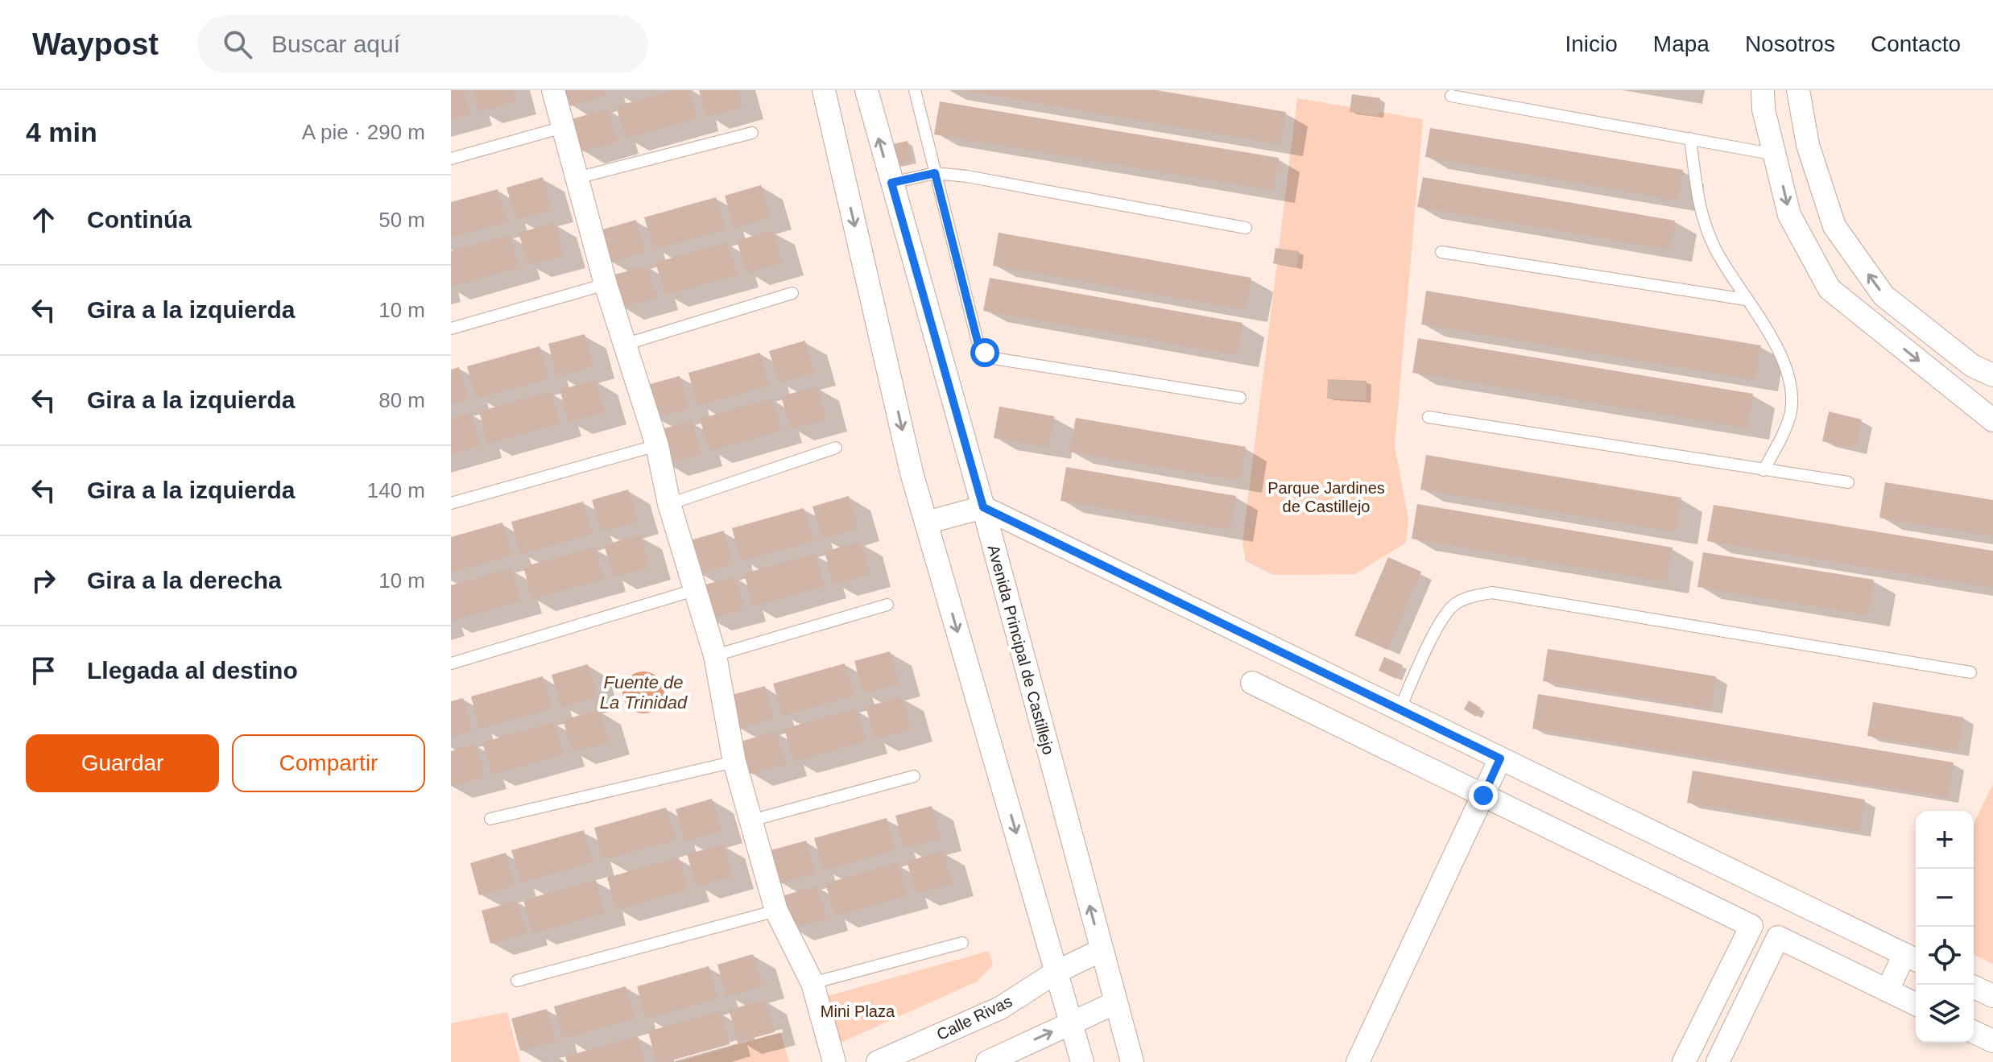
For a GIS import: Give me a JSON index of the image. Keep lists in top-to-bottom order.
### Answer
{
  "streets": {
    "street": ["Avenida Principal de Castillejo", "Calle Rivas"]
  },
  "crossings": [
    ["Avenida Principal de Castillejo", "Calle Rivas"]
  ],
  "water": ["Fuente de La Trinidad"],
  "parks": ["Parque Jardines de Castillejo", "Mini Plaza"],
  "page": {
    "header": "Waypost",
    "search": "Buscar aquí",
    "nav": [
      "Inicio",
      "Mapa",
      "Nosotros",
      "Contacto"
    ],
    "heading": ["4 min", "A pie · 290 m"],
    "list": [
      ["Continúa", "50 m"],
      ["Gira a la izquierda", "10 m"],
      ["Gira a la izquierda", "80 m"],
      ["Gira a la izquierda", "140 m"],
      ["Gira a la derecha", "10 m"],
      "Llegada al destino"
    ],
    "buttons": ["Guardar", "Compartir"],
    "map_buttons": ["+", "−"]
  }
}
